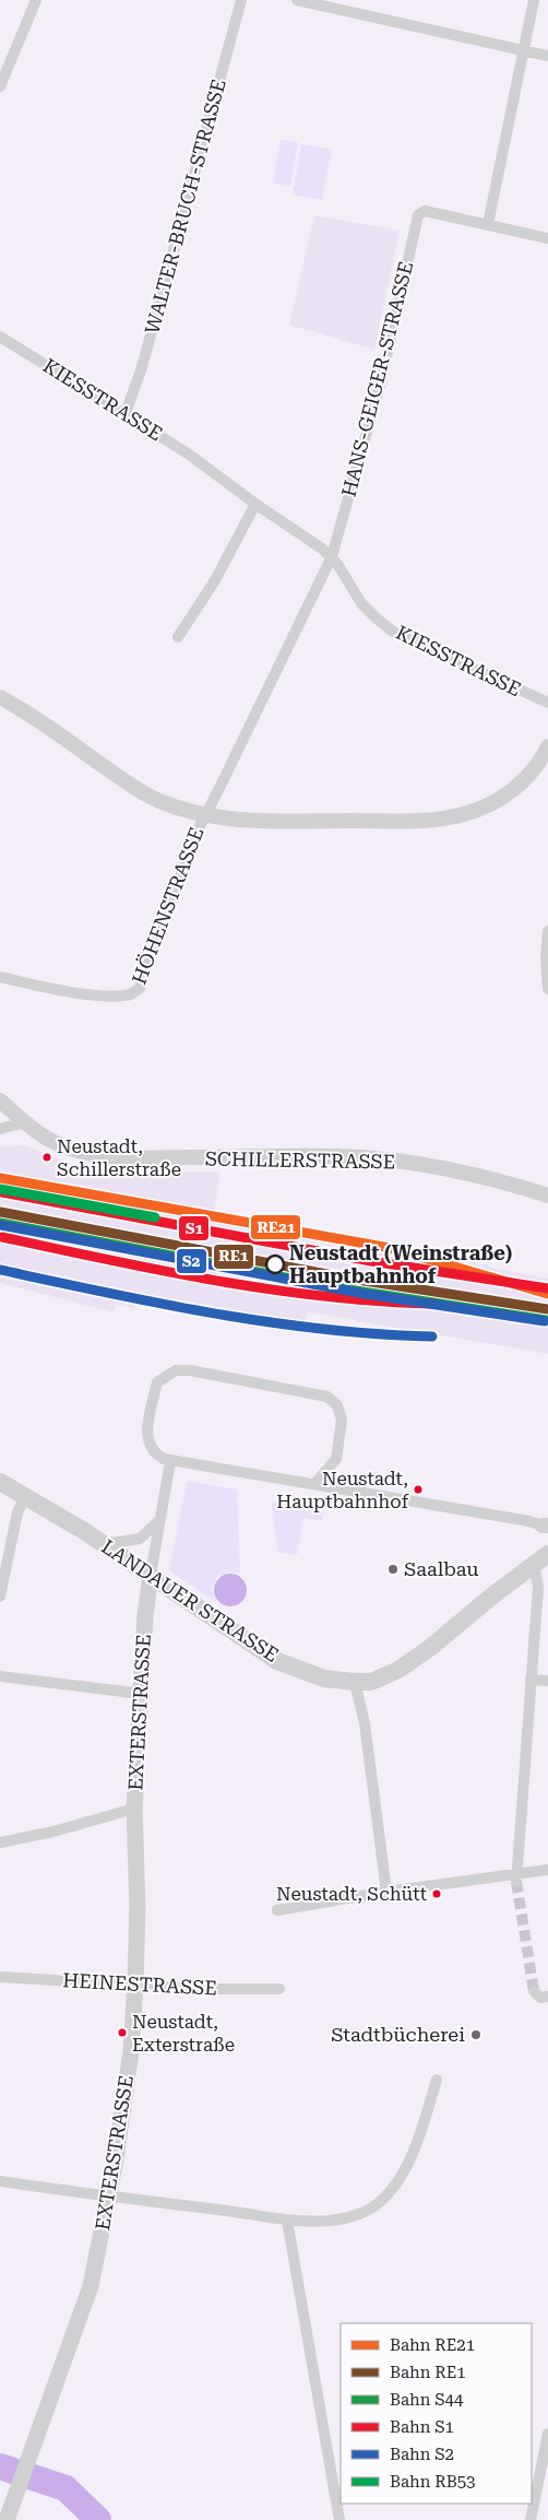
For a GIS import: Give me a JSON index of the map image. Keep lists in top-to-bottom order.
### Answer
{
  "streets": {
    "main road": ["LANDAUER STRASSE", "EXTERSTRASSE"],
    "street": [
      "WALTER-BRUCH-STRASSE",
      "HANS-GEIGER-STRASSE",
      "KIESSTRASSE",
      "HÖHENSTRASSE",
      "SCHILLERSTRASSE",
      "HEINESTRASSE"
    ]
  },
  "crossings": [
    ["WALTER-BRUCH-STRASSE", "KIESSTRASSE"],
    ["HANS-GEIGER-STRASSE", "KIESSTRASSE"],
    ["HANS-GEIGER-STRASSE", "HÖHENSTRASSE"],
    ["LANDAUER STRASSE", "EXTERSTRASSE"],
    ["EXTERSTRASSE", "HEINESTRASSE"]
  ],
  "places": [
    "Neustadt, Schillerstraße",
    "Neustadt (Weinstraße) Hauptbahnhof",
    "Neustadt, Hauptbahnhof",
    "Saalbau",
    "Neustadt, Schütt",
    "Neustadt, Exterstraße",
    "Stadtbücherei"
  ],
  "lines": [
    "rail line RE21",
    "rail line RB53",
    "rail line S1",
    "rail line RE1",
    "rail line S44",
    "rail line S2"
  ],
  "legend": [
    "Bahn RE21",
    "Bahn RE1",
    "Bahn S44",
    "Bahn S1",
    "Bahn S2",
    "Bahn RB53"
  ]
}
